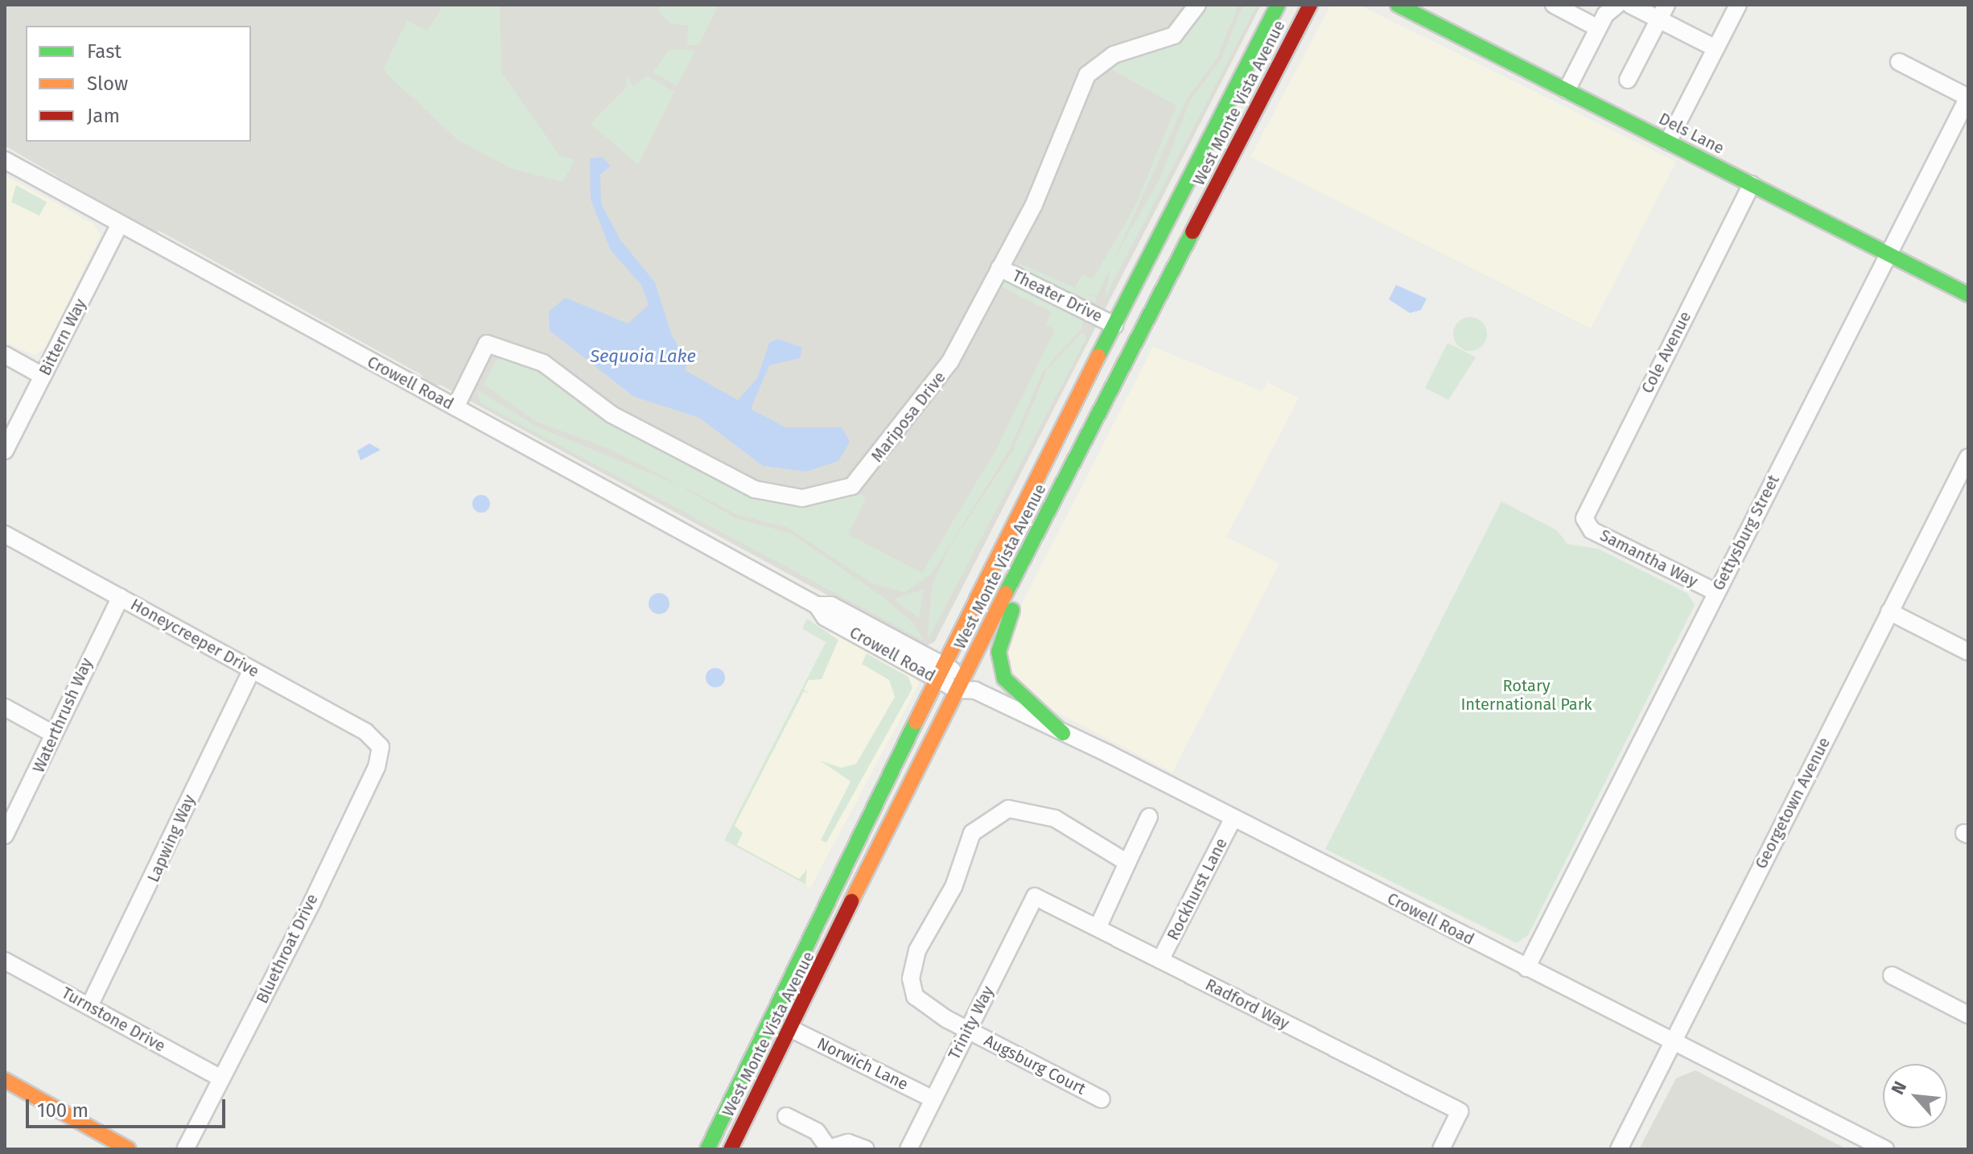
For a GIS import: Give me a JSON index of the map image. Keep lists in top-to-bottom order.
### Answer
{
  "streets": {
    "main road": ["West Monte Vista Avenue", "Dels Lane"],
    "street": [
      "Theater Drive",
      "Bittern Way",
      "Cole Avenue",
      "Crowell Road",
      "Mariposa Drive",
      "Gettysburg Street",
      "Samantha Way",
      "Honeycreeper Drive",
      "Waterthrush Way",
      "Georgetown Avenue",
      "Lapwing Way",
      "Rockhurst Lane",
      "Bluethroat Drive",
      "Radford Way",
      "Turnstone Drive",
      "Trinity Way",
      "Norwich Lane",
      "Augsburg Court"
    ]
  },
  "crossings": [
    ["West Monte Vista Avenue", "Theater Drive"],
    ["West Monte Vista Avenue", "Crowell Road"],
    ["West Monte Vista Avenue", "Norwich Lane"],
    ["Dels Lane", "Cole Avenue"],
    ["Dels Lane", "Gettysburg Street"],
    ["Theater Drive", "Mariposa Drive"],
    ["Bittern Way", "Crowell Road"],
    ["Cole Avenue", "Samantha Way"],
    ["Crowell Road", "Mariposa Drive"],
    ["Crowell Road", "Gettysburg Street"],
    ["Crowell Road", "Georgetown Avenue"],
    ["Crowell Road", "Rockhurst Lane"],
    ["Gettysburg Street", "Samantha Way"],
    ["Honeycreeper Drive", "Waterthrush Way"],
    ["Honeycreeper Drive", "Lapwing Way"],
    ["Honeycreeper Drive", "Bluethroat Drive"],
    ["Lapwing Way", "Turnstone Drive"],
    ["Rockhurst Lane", "Radford Way"],
    ["Bluethroat Drive", "Turnstone Drive"],
    ["Radford Way", "Trinity Way"],
    ["Trinity Way", "Norwich Lane"],
    ["Trinity Way", "Augsburg Court"]
  ],
  "water": ["Sequoia Lake"],
  "parks": ["Rotary International Park"],
  "legend": ["Fast", "Slow", "Jam"],
  "scale_bar": "100 m",
  "north": "top left"
}
